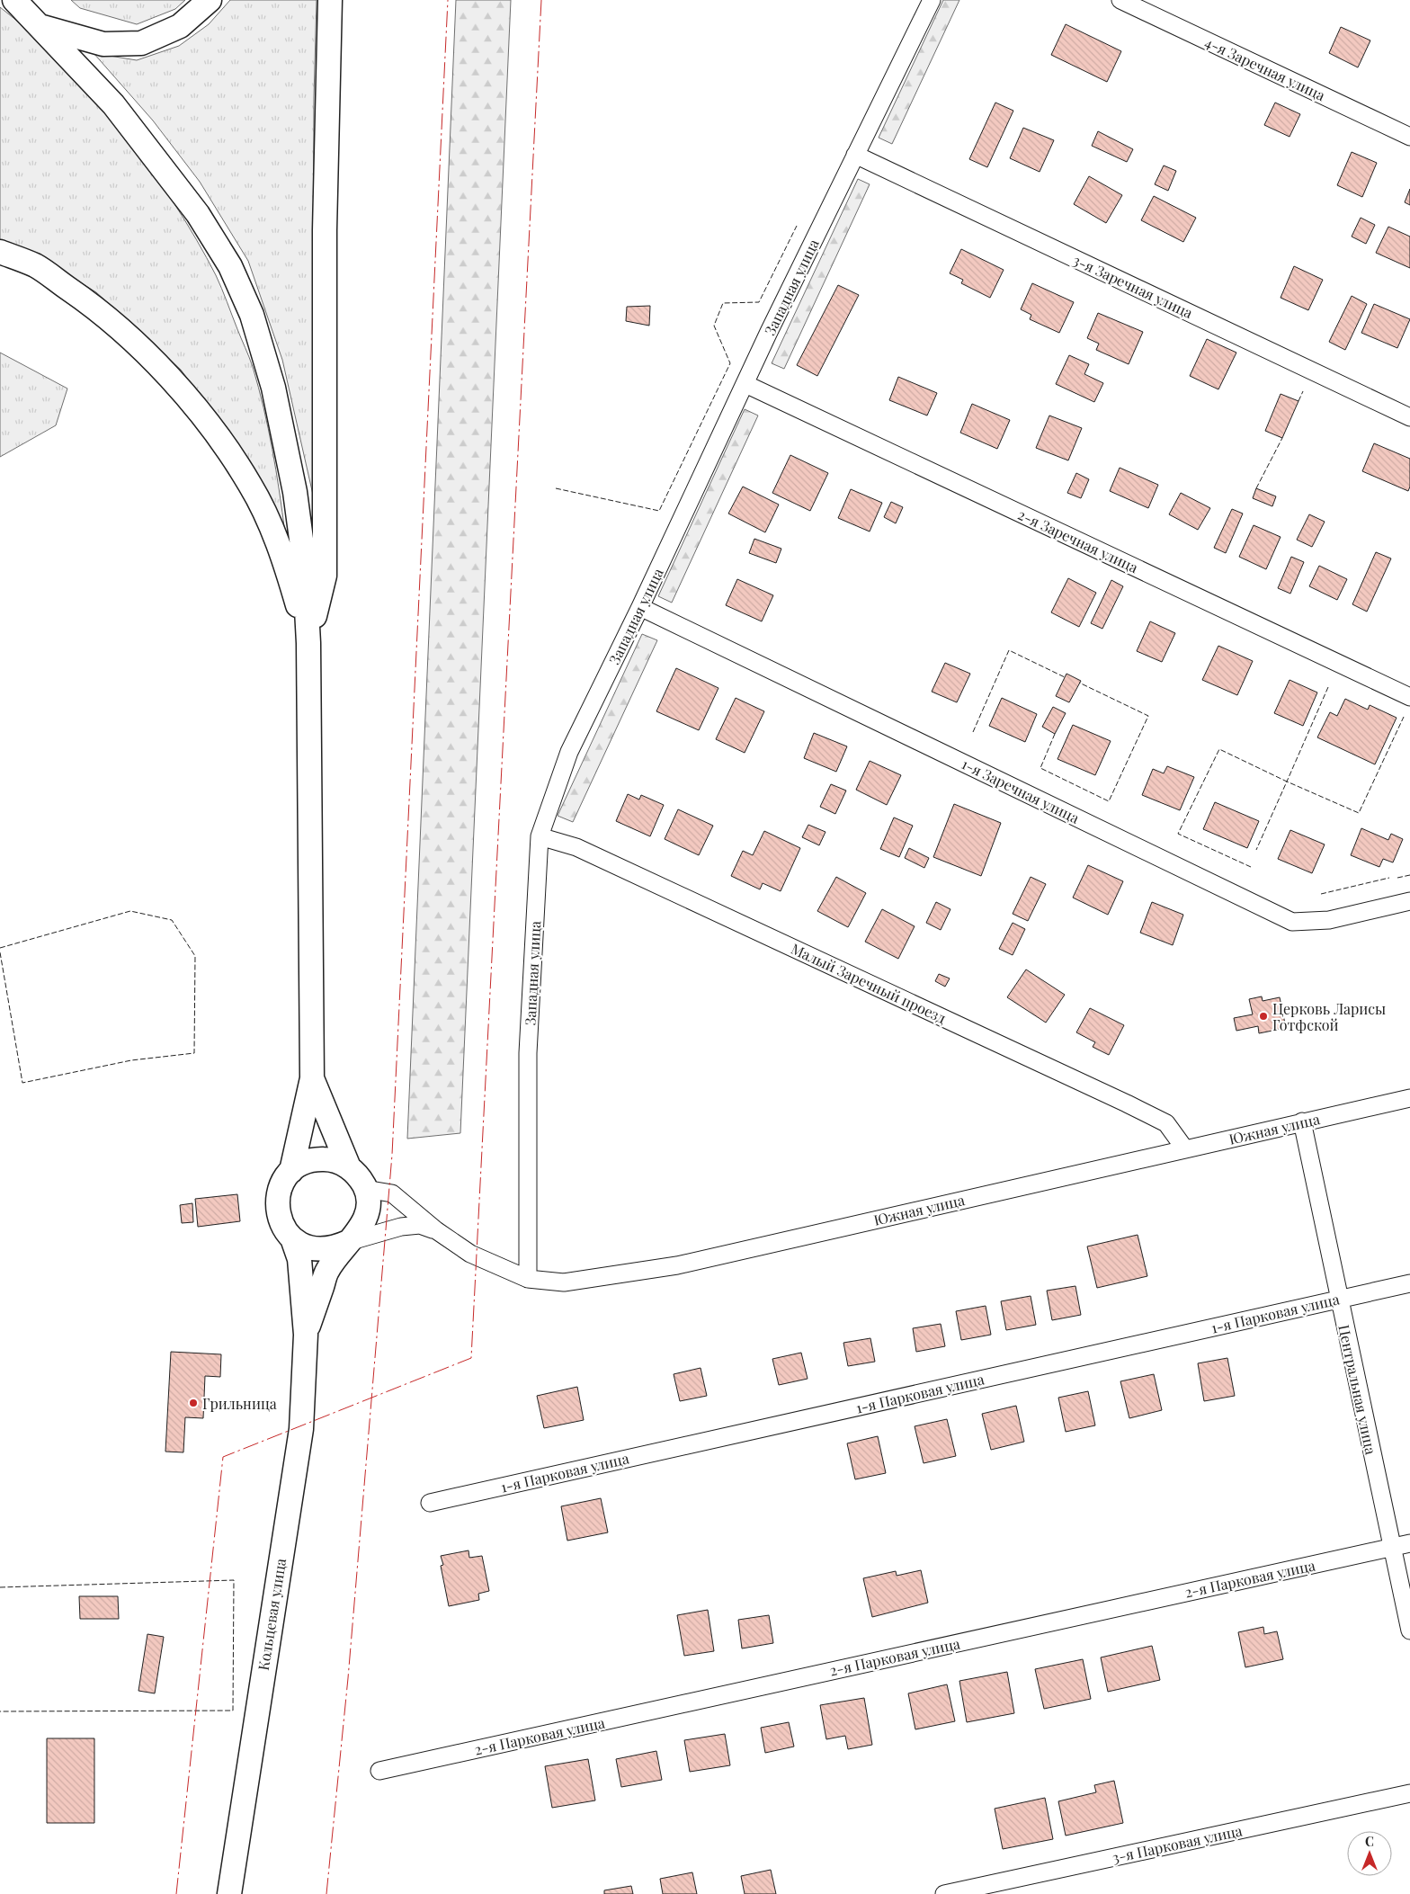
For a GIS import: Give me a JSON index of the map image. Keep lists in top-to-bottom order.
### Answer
{
  "streets": {
    "street": [
      "4-я Заречная улица",
      "3-я Заречная улица",
      "Западная улица",
      "2-я Заречная улица",
      "1-я Заречная улица",
      "Малый Заречный проезд",
      "Южная улица",
      "1-я Парковая улица",
      "Центральная улица",
      "2-я Парковая улица",
      "Кольцевая улица",
      "3-я Парковая улица"
    ]
  },
  "crossings": [
    ["3-я Заречная улица", "Западная улица"],
    ["Западная улица", "2-я Заречная улица"],
    ["Западная улица", "1-я Заречная улица"],
    ["Западная улица", "Малый Заречный проезд"],
    ["Западная улица", "Южная улица"],
    ["Малый Заречный проезд", "Южная улица"],
    ["Южная улица", "Центральная улица"],
    ["1-я Парковая улица", "Центральная улица"],
    ["Центральная улица", "2-я Парковая улица"]
  ],
  "places": ["Церковь Ларисы Готфской", "Грильница"],
  "north": "top"
}
